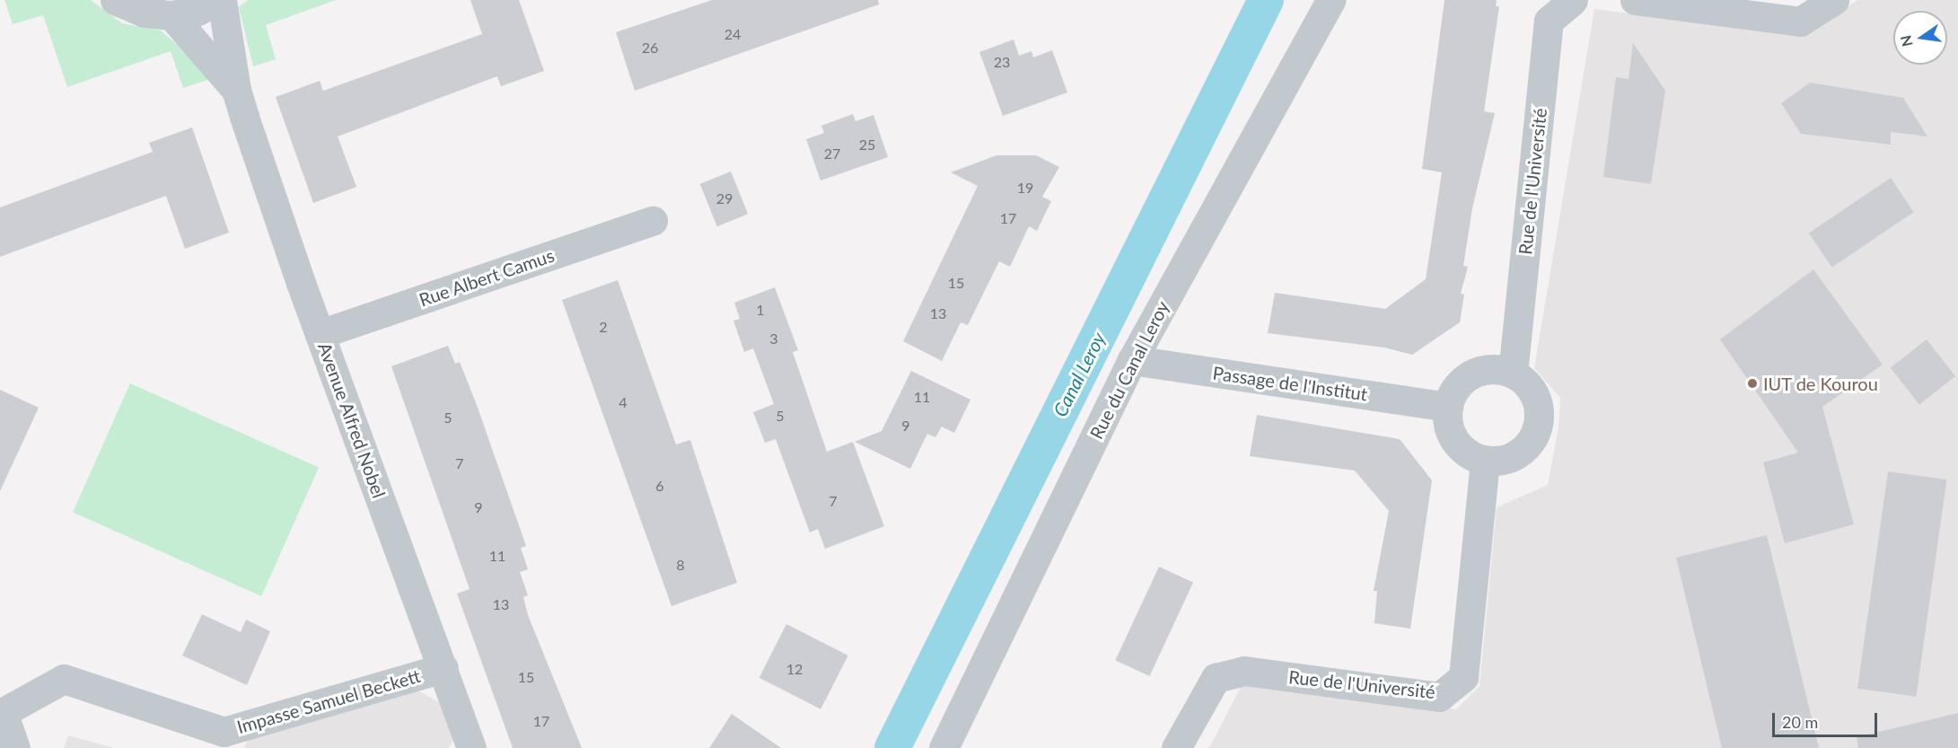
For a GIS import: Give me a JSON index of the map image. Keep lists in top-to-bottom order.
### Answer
{
  "streets": {
    "street": [
      "Rue de l'Université",
      "Rue Albert Camus",
      "Rue du Canal Leroy",
      "Passage de l'Institut",
      "Avenue Alfred Nobel",
      "Impasse Samuel Beckett"
    ]
  },
  "crossings": [
    ["Rue de l'Université", "Passage de l'Institut"],
    ["Rue Albert Camus", "Avenue Alfred Nobel"],
    ["Rue du Canal Leroy", "Passage de l'Institut"],
    ["Avenue Alfred Nobel", "Impasse Samuel Beckett"]
  ],
  "water": ["Canal Leroy"],
  "places": ["IUT de Kourou"],
  "house_numbers": [
    "24",
    "26",
    "23",
    "25",
    "27",
    "19",
    "29",
    "17",
    "15",
    "1",
    "13",
    "2",
    "3",
    "11",
    "4",
    "5",
    "5",
    "9",
    "7",
    "6",
    "7",
    "9",
    "11",
    "8",
    "13",
    "12",
    "15",
    "17"
  ],
  "scale_bar": "20 m",
  "north": "left"
}
